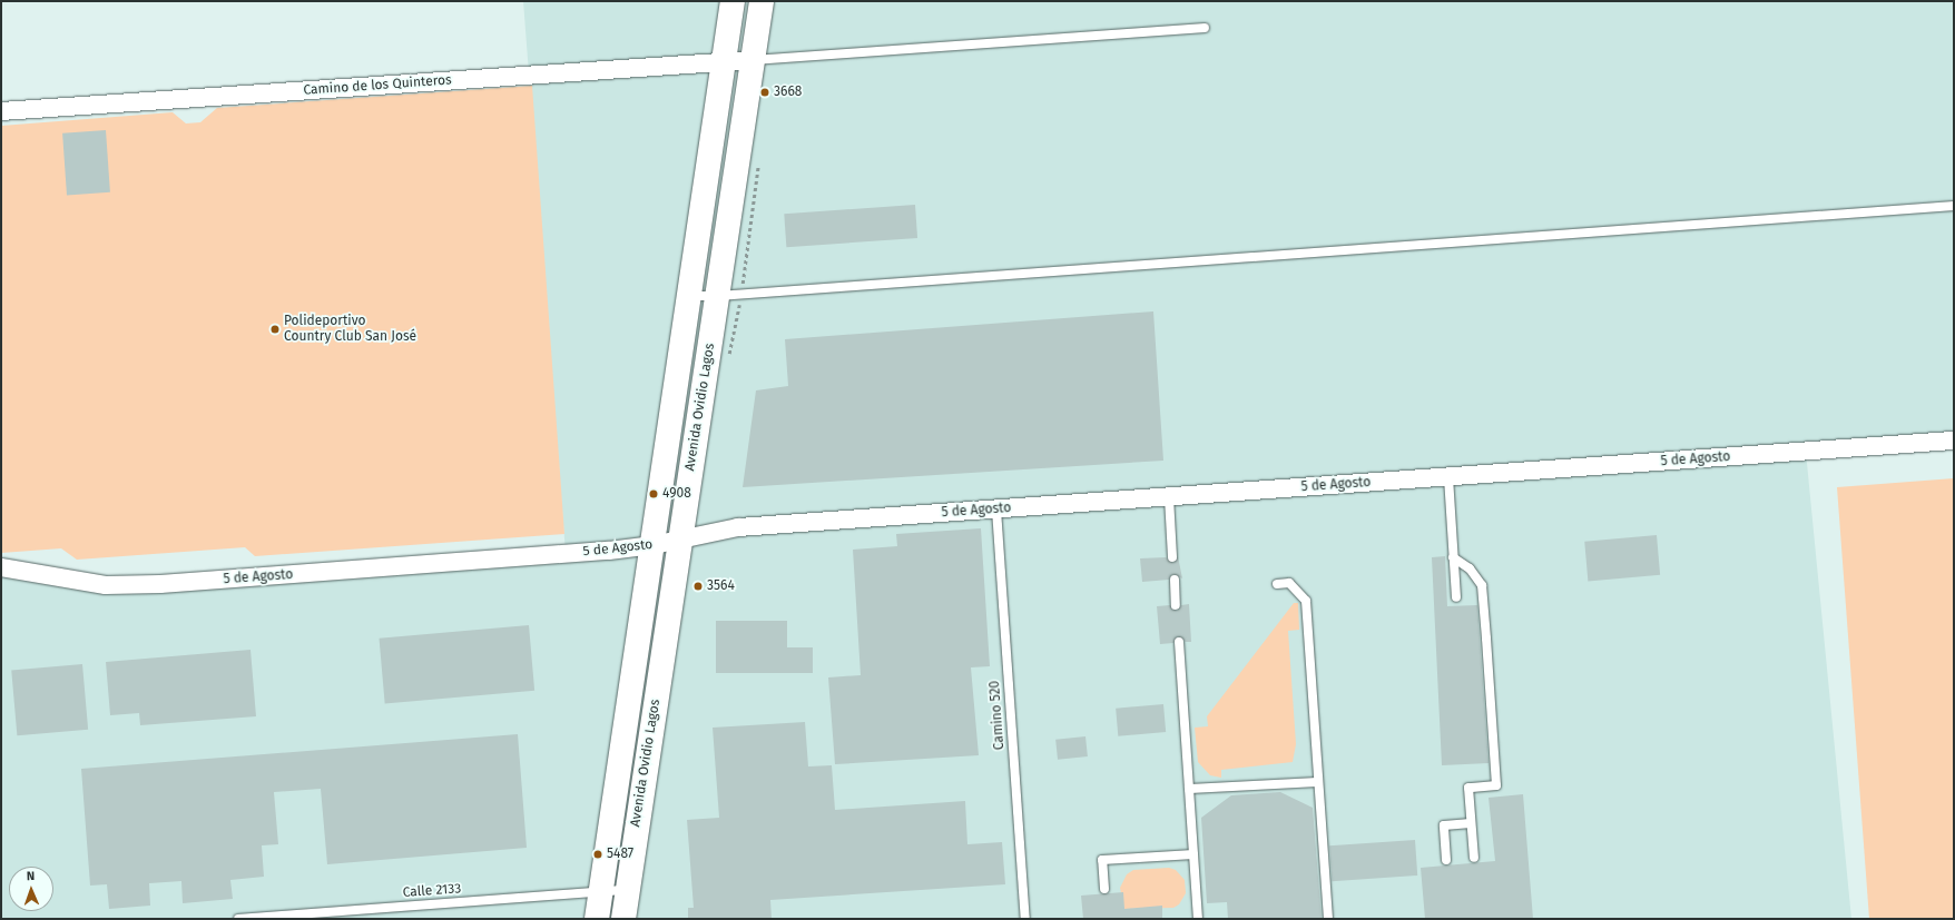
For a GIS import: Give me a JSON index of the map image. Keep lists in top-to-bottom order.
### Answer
{
  "streets": {
    "main road": ["Avenida Ovidio Lagos"],
    "street": ["Camino de los Quinteros", "5 de Agosto"],
    "lane": ["Camino 520", "Calle 2133"]
  },
  "crossings": [
    ["Camino de los Quinteros", "Avenida Ovidio Lagos"],
    ["Avenida Ovidio Lagos", "5 de Agosto"],
    ["Avenida Ovidio Lagos", "Calle 2133"],
    ["5 de Agosto", "Camino 520"]
  ],
  "places": [
    "3668",
    "Polideportivo Country Club San José",
    "4908",
    "3564",
    "5487"
  ],
  "north": "top"
}
